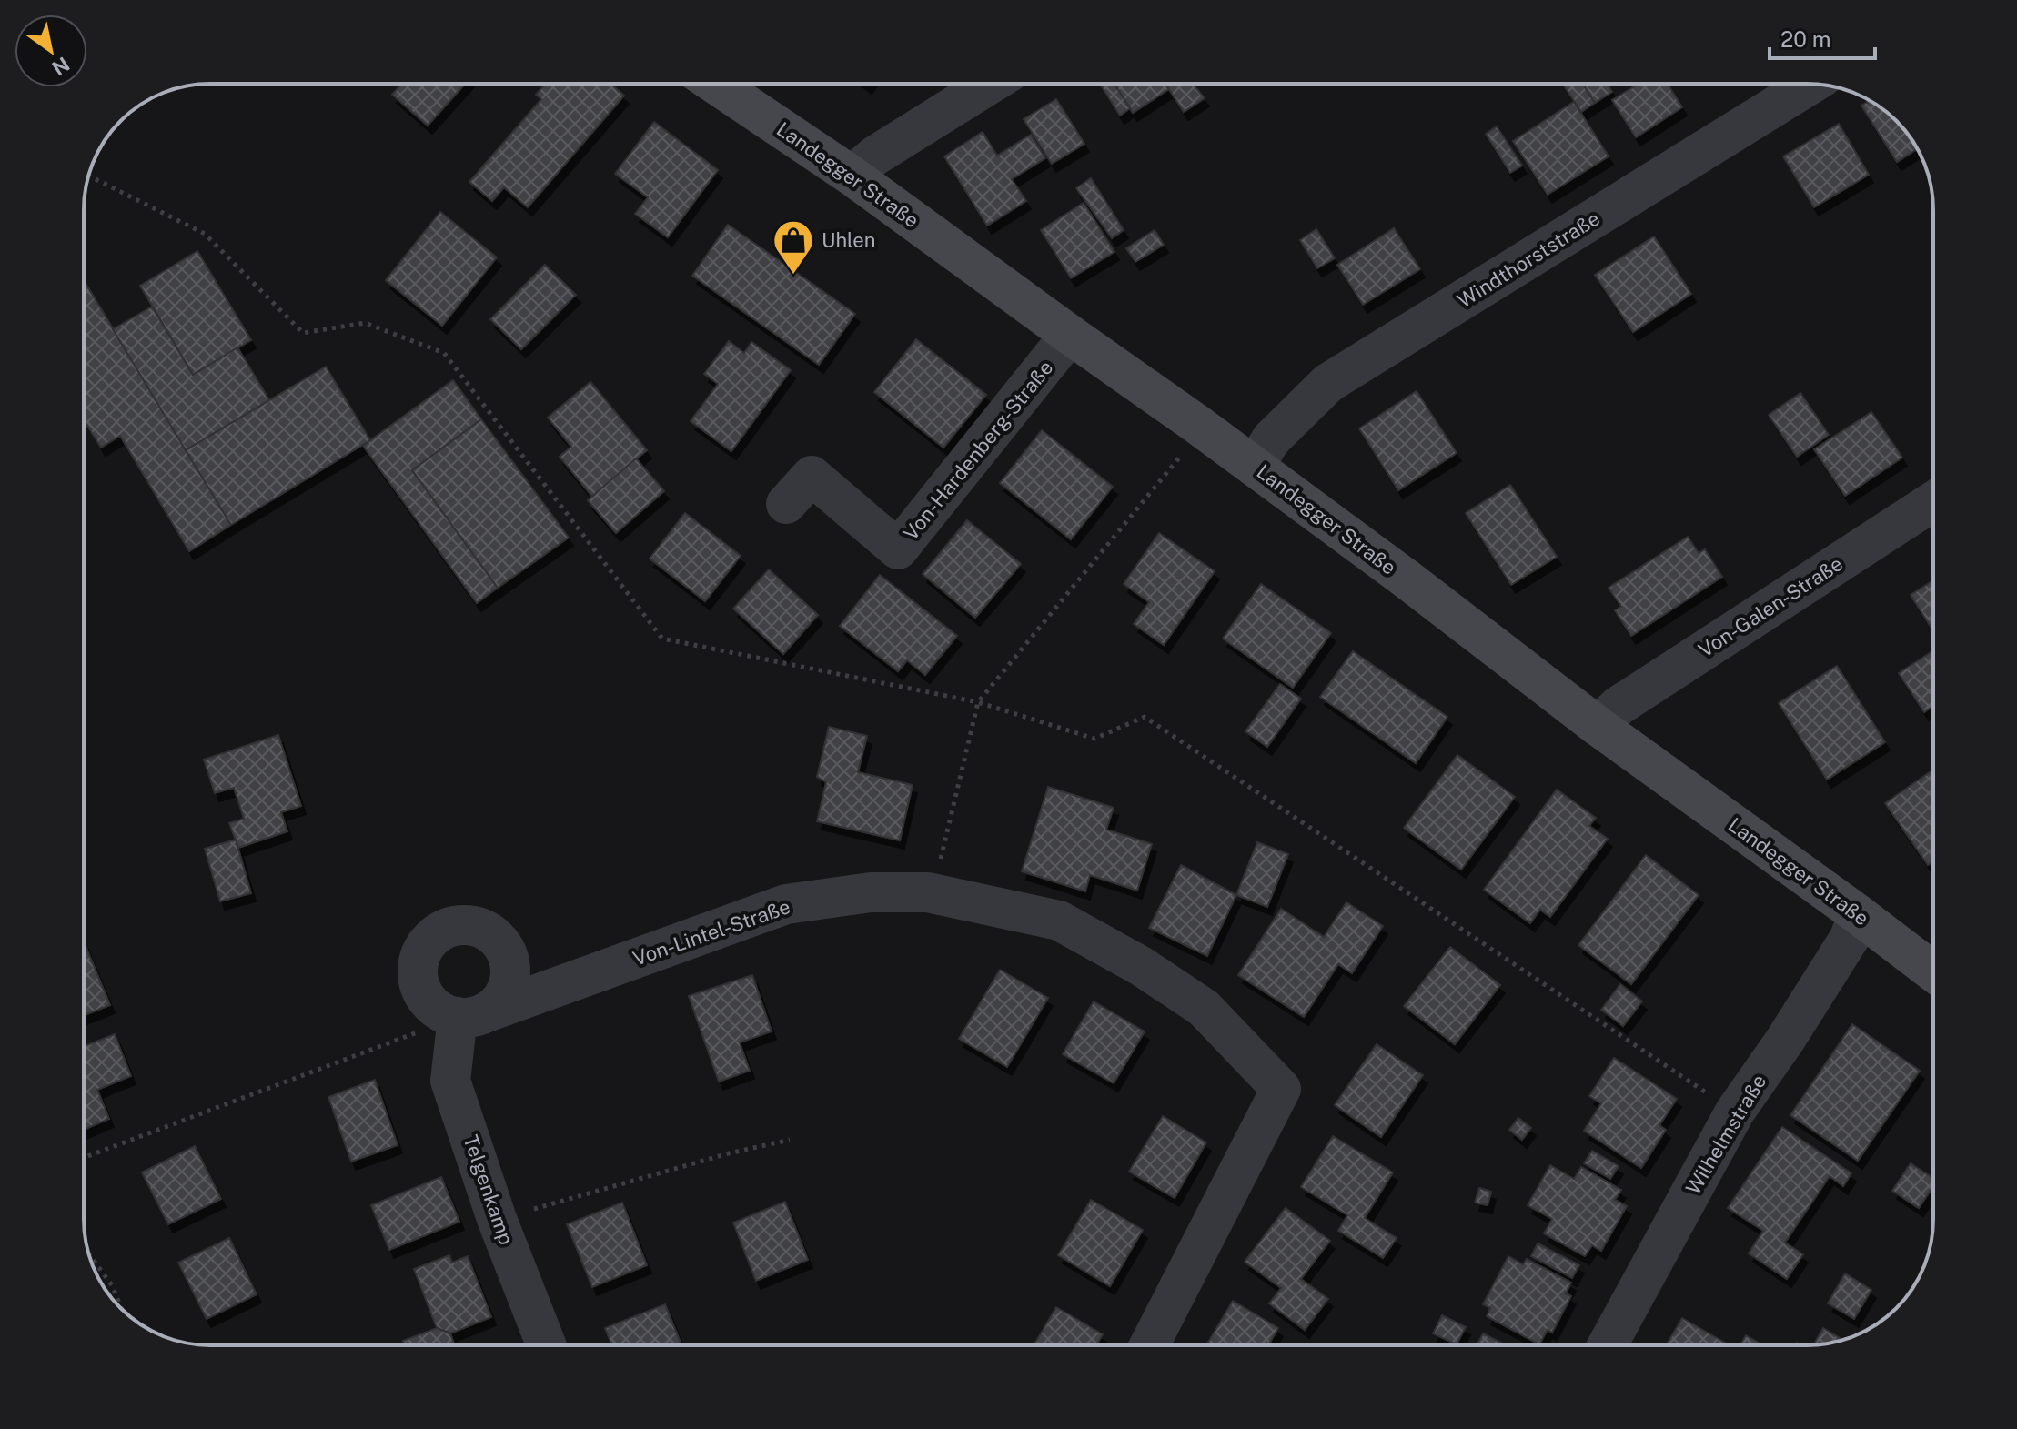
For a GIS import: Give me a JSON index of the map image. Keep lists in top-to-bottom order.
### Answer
{
  "streets": {
    "main road": ["Landegger Straße"],
    "street": [
      "Windthorststraße",
      "Von-Hardenberg-Straße",
      "Von-Galen-Straße",
      "Von-Lintel-Straße",
      "Wilhelmstraße",
      "Telgenkamp"
    ]
  },
  "crossings": [
    ["Landegger Straße", "Windthorststraße"],
    ["Landegger Straße", "Von-Hardenberg-Straße"],
    ["Landegger Straße", "Von-Galen-Straße"],
    ["Landegger Straße", "Wilhelmstraße"],
    ["Von-Lintel-Straße", "Telgenkamp"]
  ],
  "places": {
    "shop": ["Uhlen"]
  },
  "scale_bar": "20 m",
  "north": "bottom right"
}
